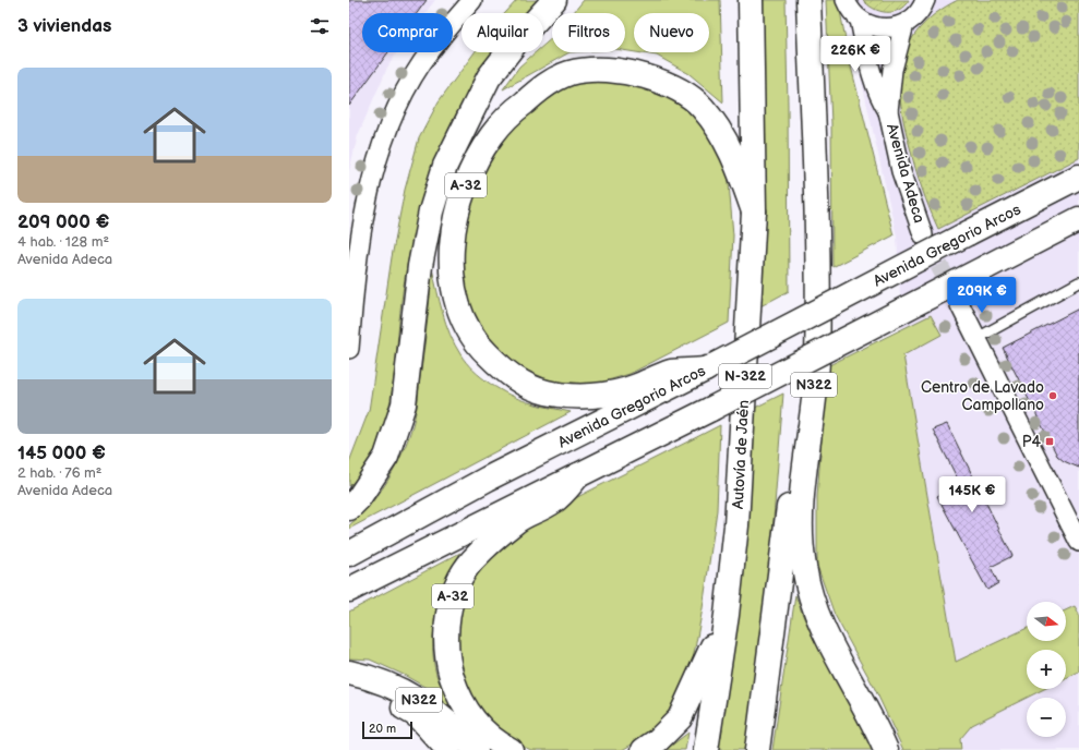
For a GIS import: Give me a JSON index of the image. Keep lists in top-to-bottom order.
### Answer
{
  "streets": {
    "main road": [
      "A-32",
      "Avenida Gregorio Arcos",
      "N-322",
      "N322",
      "Autovía de Jaén"
    ],
    "street": ["Avenida Adeca"]
  },
  "crossings": [
    ["A-32", "Avenida Gregorio Arcos"],
    ["A-32", "Autovía de Jaén"]
  ],
  "places": {
    "other": ["Centro de Lavado Campollano"],
    "transit": ["P4"]
  },
  "scale_bar": "20 m",
  "north": "right",
  "page": {
    "heading": "3 viviendas",
    "chip": [
      "Comprar",
      "Alquilar",
      "Filtros",
      "Nuevo"
    ],
    "price": ["226K €", "209K €", "145K €"],
    "list": [
      {
        "name": "209 000 €",
        "note": "4 hab. · 128 m² · Avenida Adeca"
      },
      {
        "name": "145 000 €",
        "note": "2 hab. · 76 m² · Avenida Adeca"
      }
    ],
    "map_buttons": ["+", "−"],
    "scale": "20 m"
  }
}
